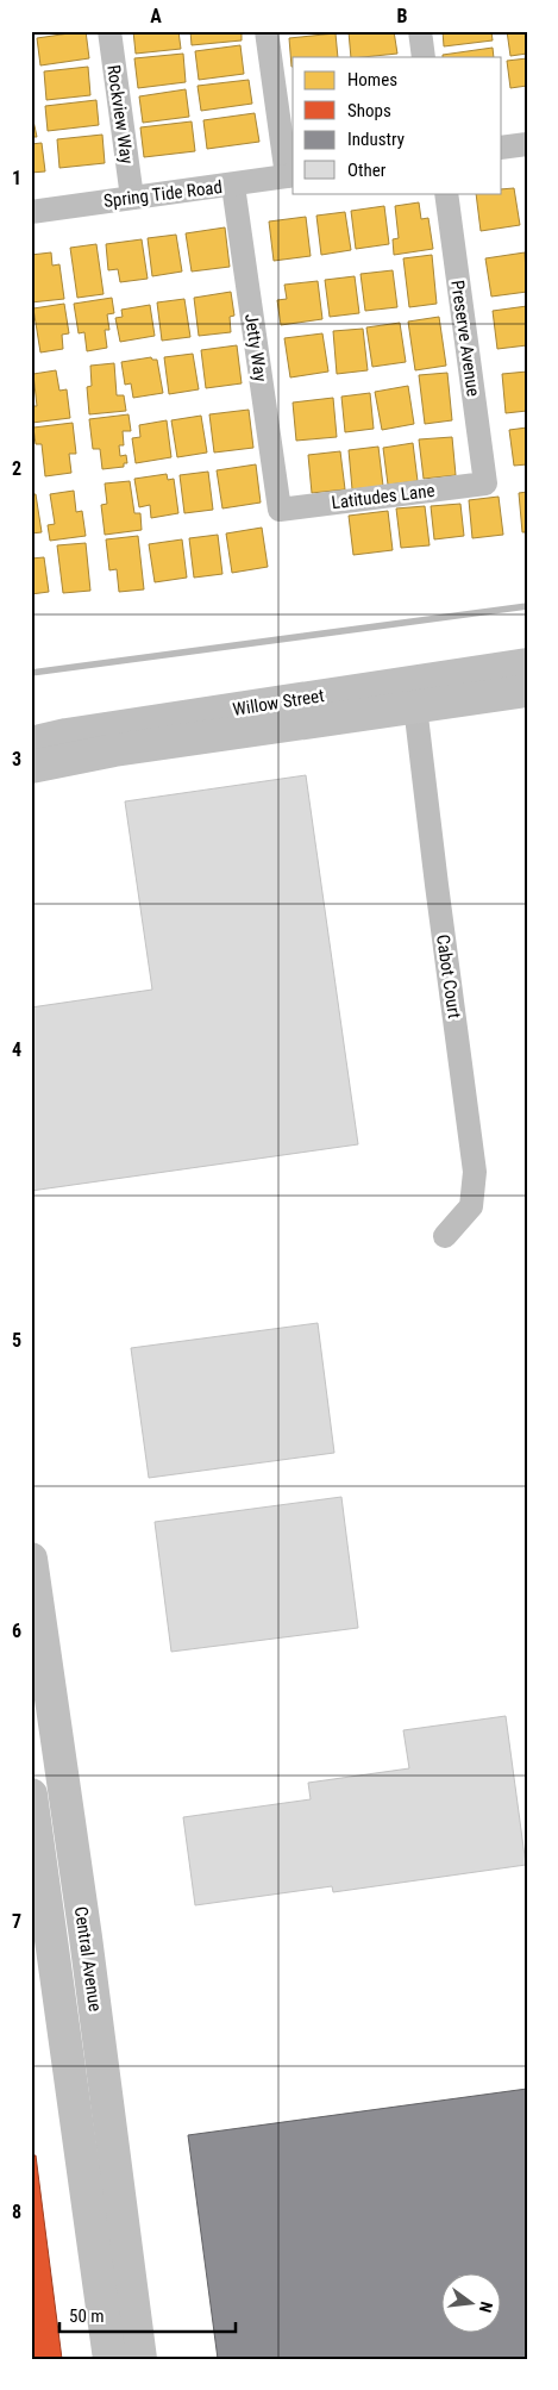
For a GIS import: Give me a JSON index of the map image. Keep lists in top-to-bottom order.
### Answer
{
  "streets": {
    "street": [
      "Rockview Way",
      "Spring Tide Road",
      "Preserve Avenue",
      "Jetty Way",
      "Latitudes Lane",
      "Willow Street",
      "Cabot Court",
      "Central Avenue"
    ]
  },
  "crossings": [
    ["Rockview Way", "Spring Tide Road"],
    ["Spring Tide Road", "Jetty Way"],
    ["Preserve Avenue", "Latitudes Lane"],
    ["Jetty Way", "Latitudes Lane"],
    ["Willow Street", "Cabot Court"]
  ],
  "legend": [
    "Homes",
    "Shops",
    "Industry",
    "Other"
  ],
  "scale_bar": "50 m",
  "north": "right",
  "grid": {
    "columns": ["A", "B"],
    "rows": [
      "1",
      "2",
      "3",
      "4",
      "5",
      "6",
      "7",
      "8"
    ]
  }
}
